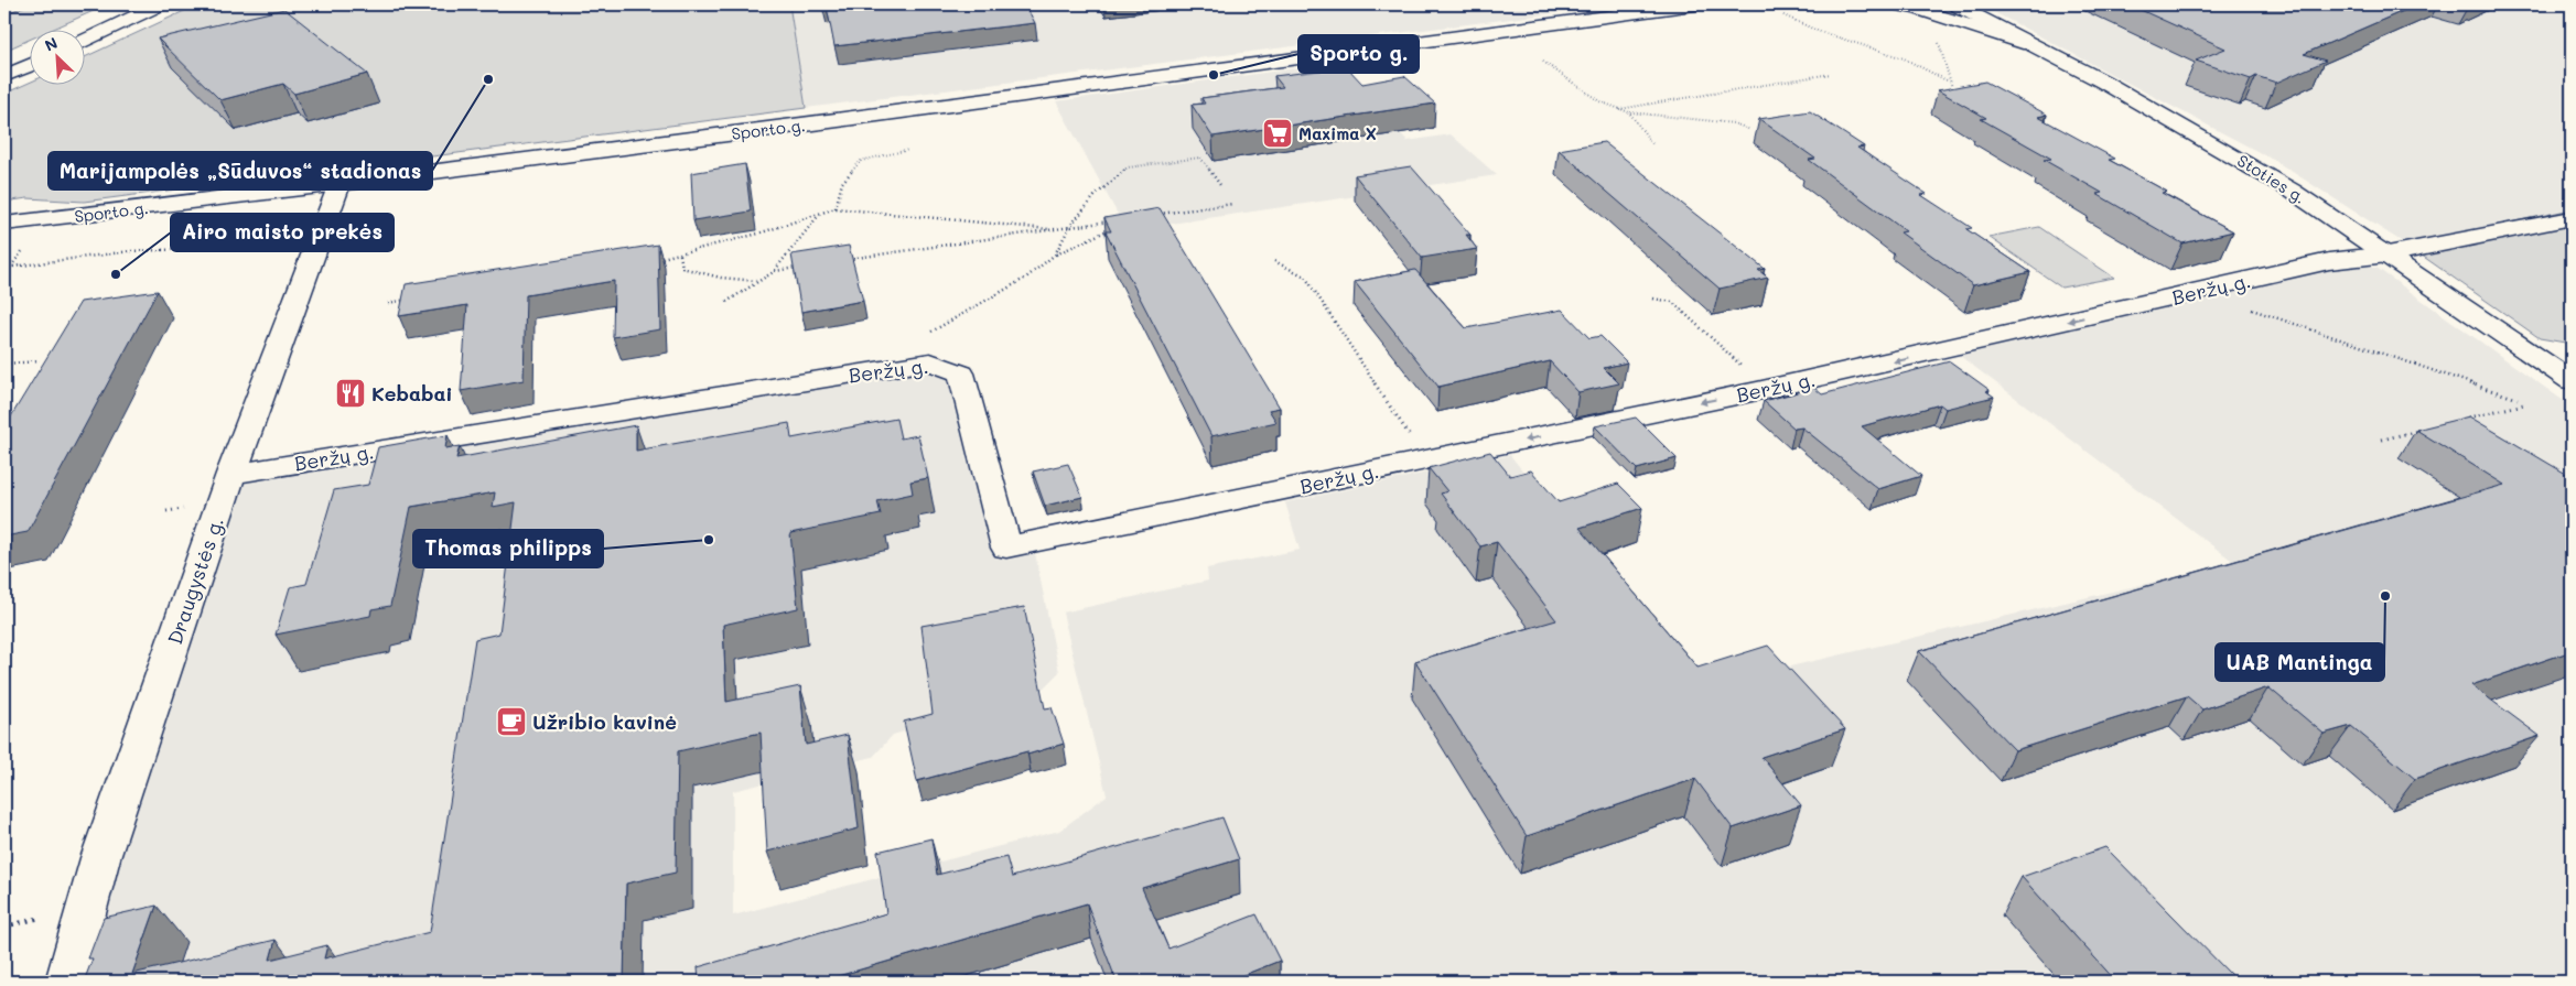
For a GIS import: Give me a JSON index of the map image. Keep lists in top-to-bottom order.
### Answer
{
  "streets": {
    "street": [
      "Sporto g.",
      "Stoties g.",
      "Beržų g.",
      "Draugystės g."
    ]
  },
  "crossings": [
    ["Sporto g.", "Draugystės g."],
    ["Stoties g.", "Beržų g."],
    ["Beržų g.", "Draugystės g."]
  ],
  "places": {
    "other": [
      "Sporto g.",
      "Marijampolės „Sūduvos“ stadionas",
      "Airo maisto prekės",
      "Thomas philipps",
      "UAB Mantinga"
    ],
    "supermarket": ["Maxima X"],
    "restaurant": ["Kebabai"],
    "cafe": ["Užribio kavinė"]
  },
  "north": "top left"
}
